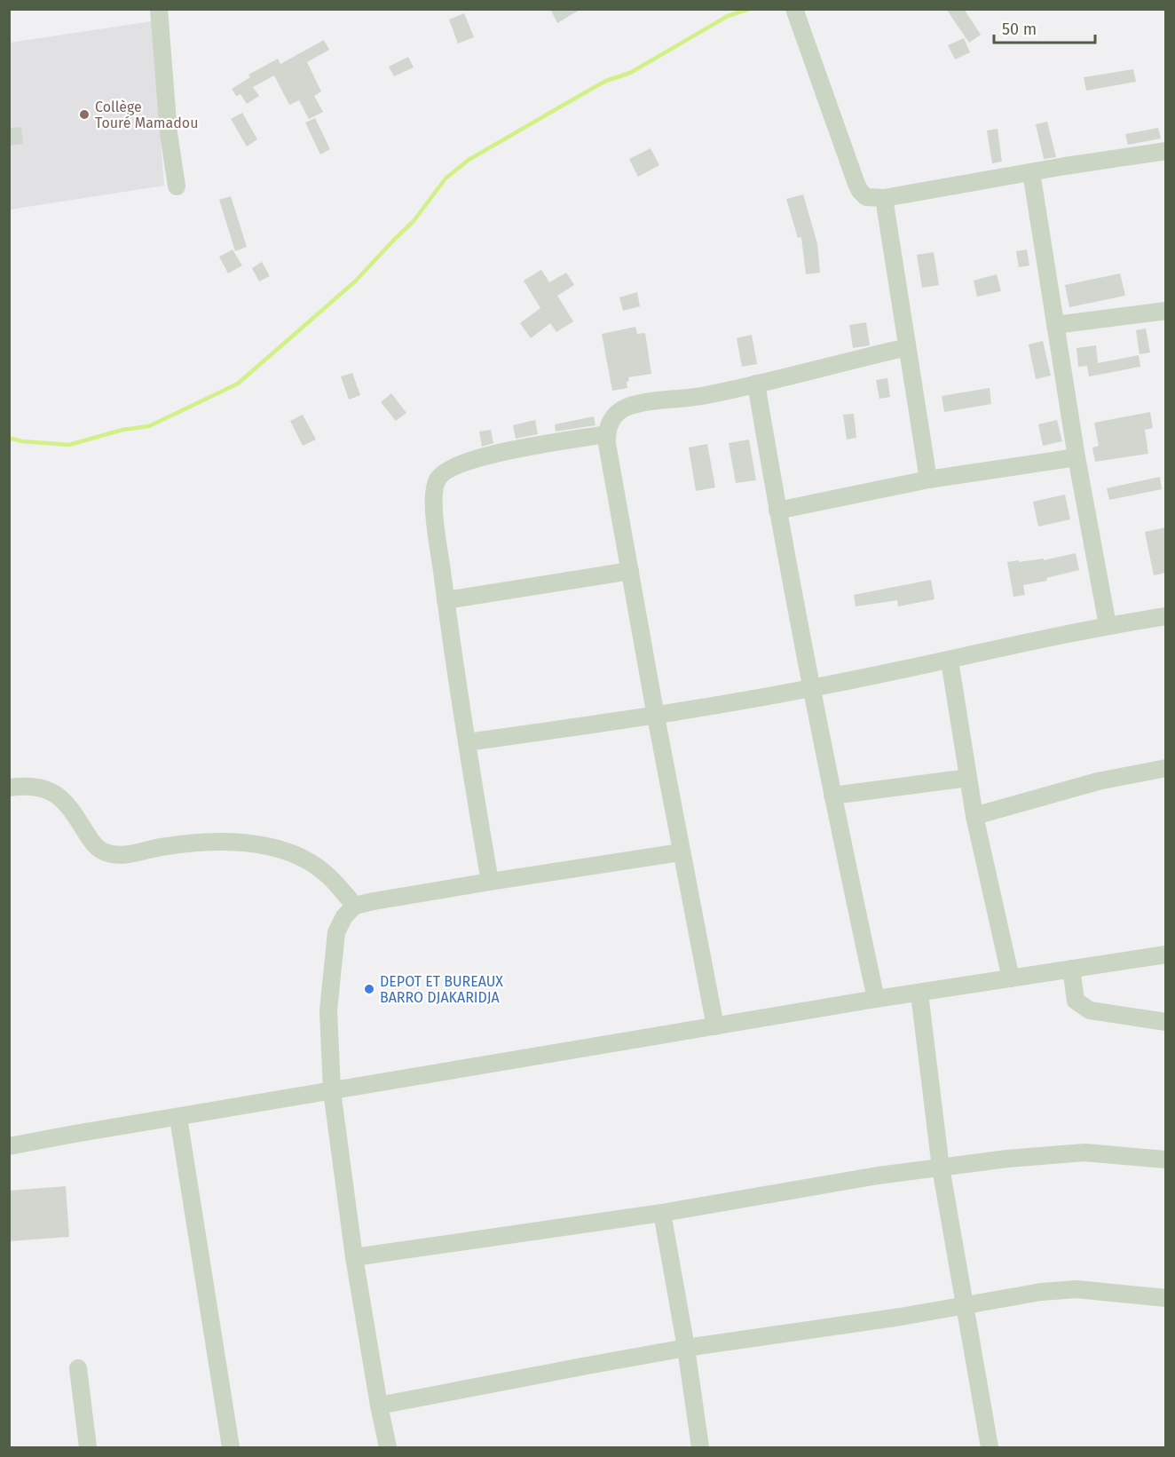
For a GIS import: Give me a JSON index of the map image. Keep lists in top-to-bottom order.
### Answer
{
  "places": ["Collège Touré Mamadou", "DEPOT ET BUREAUX BARRO DJAKARIDJA"],
  "scale_bar": "50 m"
}
